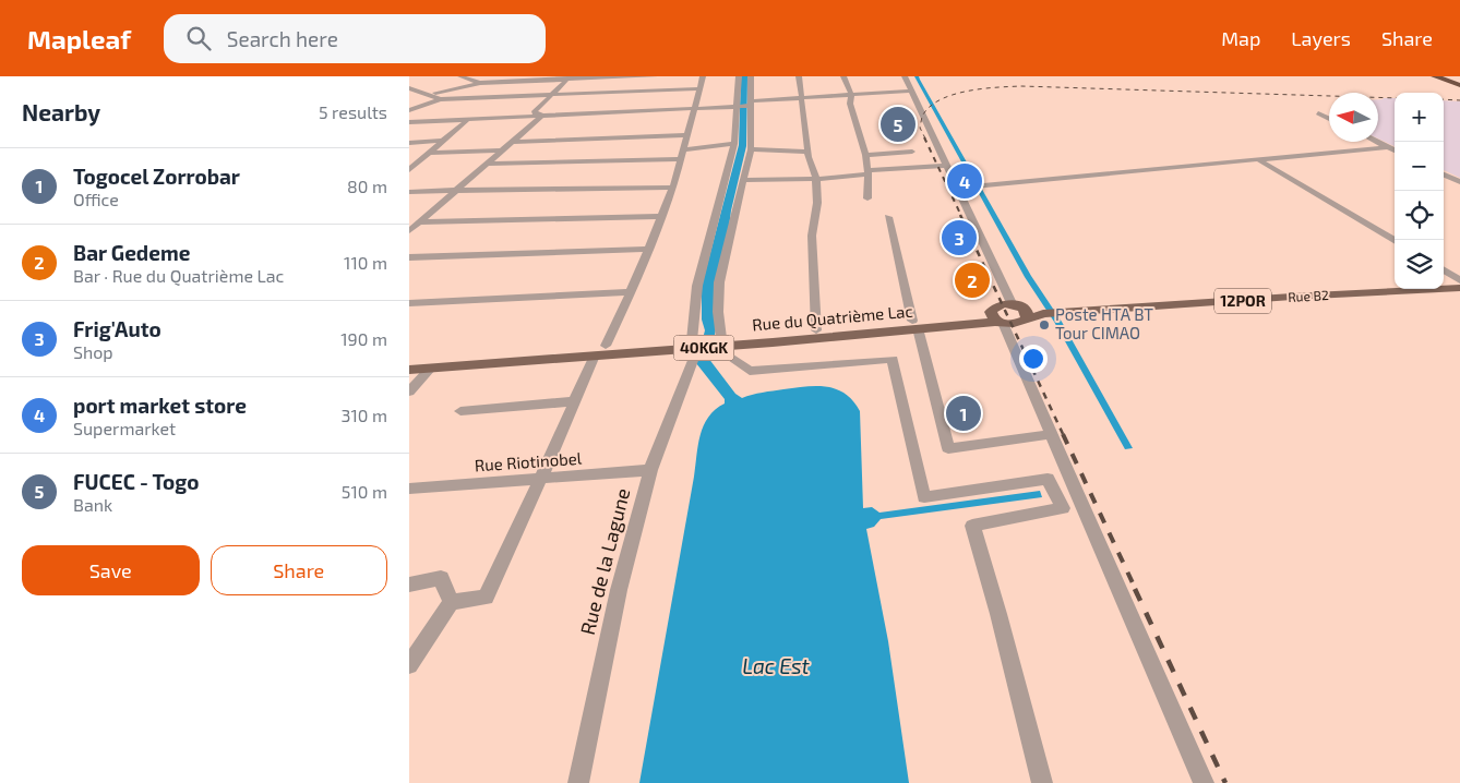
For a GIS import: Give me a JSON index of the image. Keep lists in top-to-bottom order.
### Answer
{
  "streets": {
    "main road": [
      "Rue B2",
      "12POR",
      "Rue du Quatrième Lac",
      "40KGK"
    ],
    "street": ["Rue Riotinobel", "Rue de la Lagune"]
  },
  "crossings": [
    ["Rue B2", "40KGK"],
    ["Rue du Quatrième Lac", "40KGK"],
    ["Rue du Quatrième Lac", "Rue de la Lagune"],
    ["Rue Riotinobel", "Rue de la Lagune"]
  ],
  "water": ["Lac Est"],
  "places": ["Poste HTA BT Tour CIMAO"],
  "north": "left",
  "page": {
    "header": "Mapleaf",
    "search": "Search here",
    "nav": ["Map", "Layers", "Share"],
    "heading": ["Nearby", "5 results"],
    "map_buttons": ["+", "−"],
    "pins": [
      "5",
      "4",
      "3",
      "2",
      "1"
    ],
    "list": [
      {
        "mark": "1",
        "name": "Togocel Zorrobar",
        "note": "Office",
        "value": "80 m"
      },
      {
        "mark": "2",
        "name": "Bar Gedeme",
        "note": "Bar · Rue du Quatrième Lac",
        "value": "110 m"
      },
      {
        "mark": "3",
        "name": "Frig'Auto",
        "note": "Shop",
        "value": "190 m"
      },
      {
        "mark": "4",
        "name": "port market store",
        "note": "Supermarket",
        "value": "310 m"
      },
      {
        "mark": "5",
        "name": "FUCEC - Togo",
        "note": "Bank",
        "value": "510 m"
      }
    ],
    "buttons": ["Save", "Share"]
  }
}
